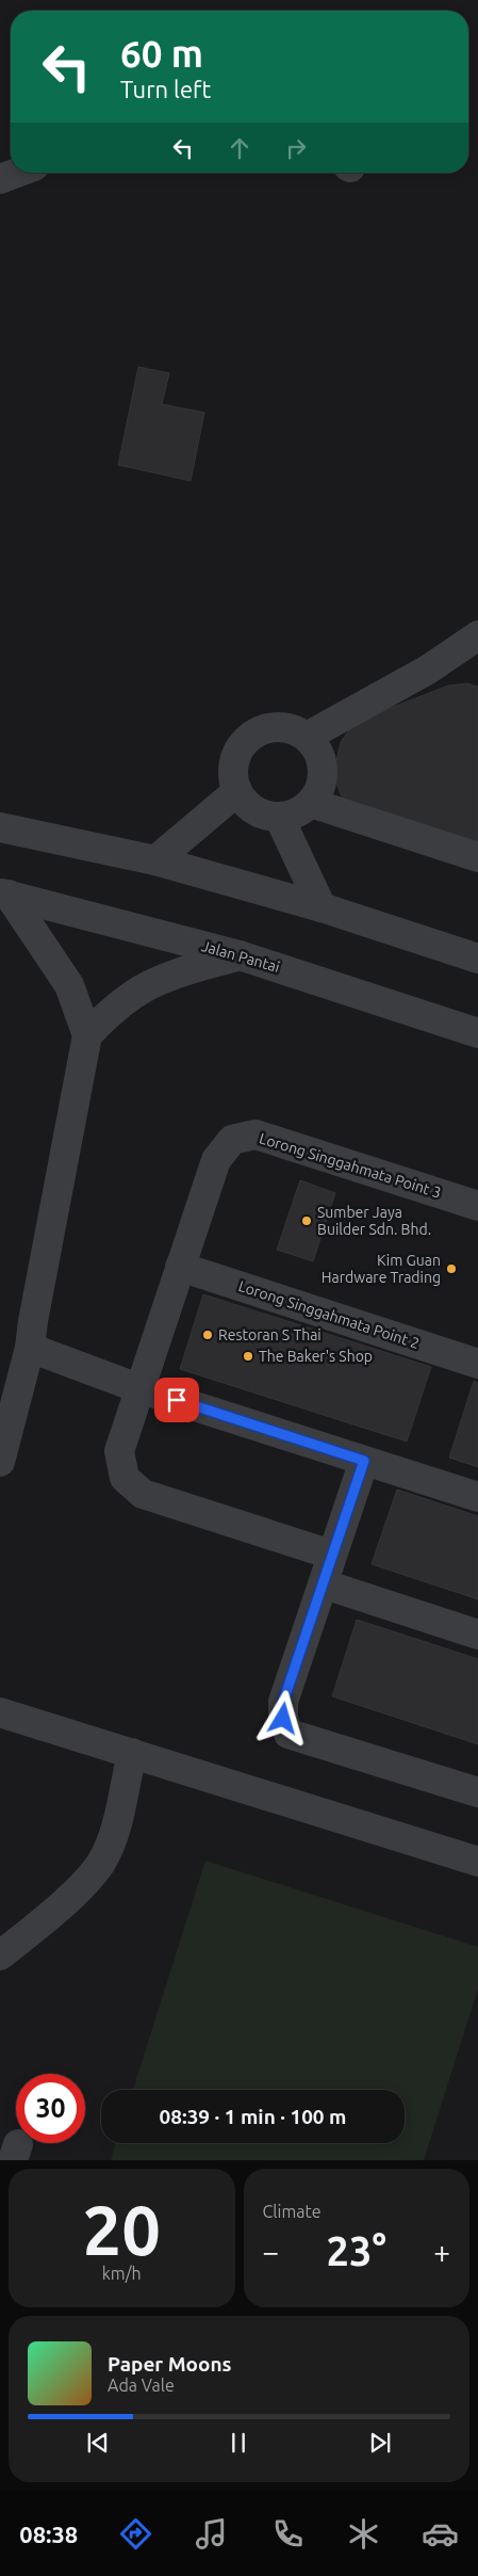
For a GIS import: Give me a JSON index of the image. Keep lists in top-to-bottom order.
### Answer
{
  "streets": {
    "street": ["Jalan Pantai", "Lorong Singgahmata Point 3", "Lorong Singgahmata Point 2"]
  },
  "crossings": [
    ["Lorong Singgahmata Point 3", "Lorong Singgahmata Point 2"]
  ],
  "places": [
    "Sumber Jaya Builder Sdn. Bhd.",
    "Kim Guan Hardware Trading",
    "Restoran S Thai",
    "The Baker's Shop"
  ],
  "page": {
    "turn": ["60 m", "Turn left"],
    "limit": "30",
    "trip": "08:39 · 1 min · 100 m",
    "tile": [
      ["20", "km/h"],
      "Climate"
    ],
    "heat": ["−", "23°", "+"],
    "song": ["Paper Moons", "Ada Vale"],
    "tabs": "08:38"
  }
}
